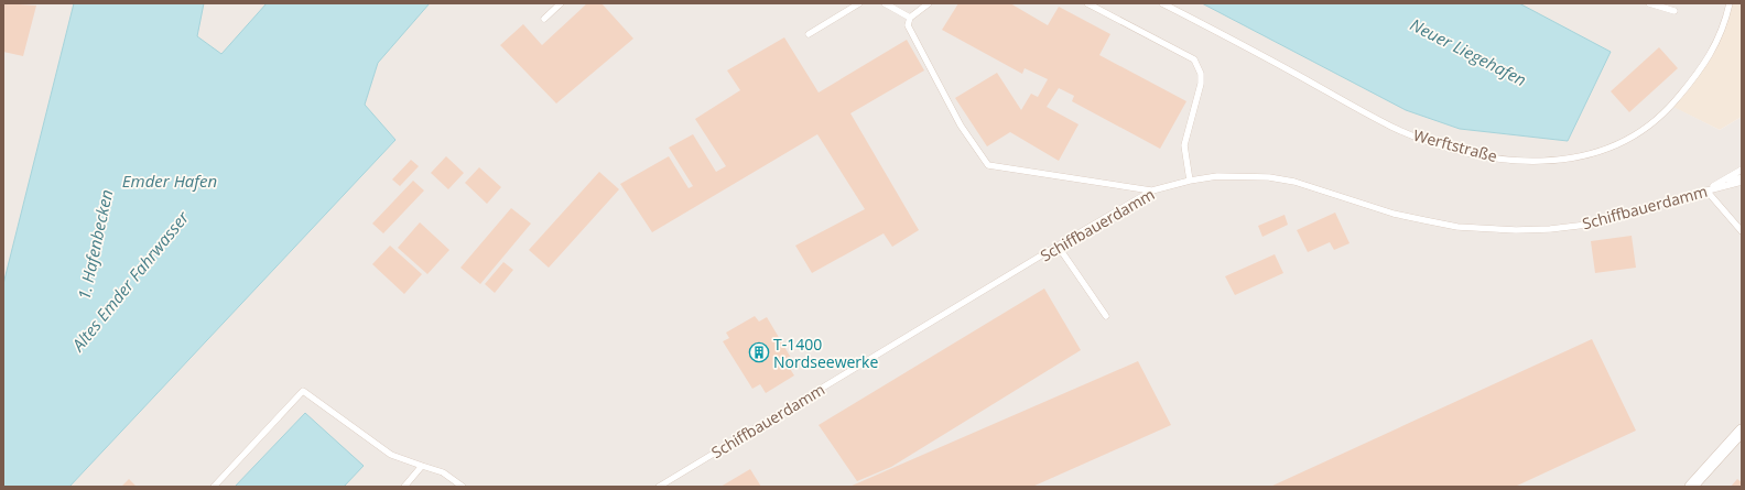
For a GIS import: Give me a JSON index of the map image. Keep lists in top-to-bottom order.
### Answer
{
  "streets": {
    "lane": ["Werftstraße", "Schiffbauerdamm"]
  },
  "water": [
    "Neuer Liegehafen",
    "Emder Hafen",
    "1. Hafenbecken",
    "Altes Emder Fahrwasser"
  ],
  "places": {
    "building": ["T-1400 Nordseewerke"]
  }
}
